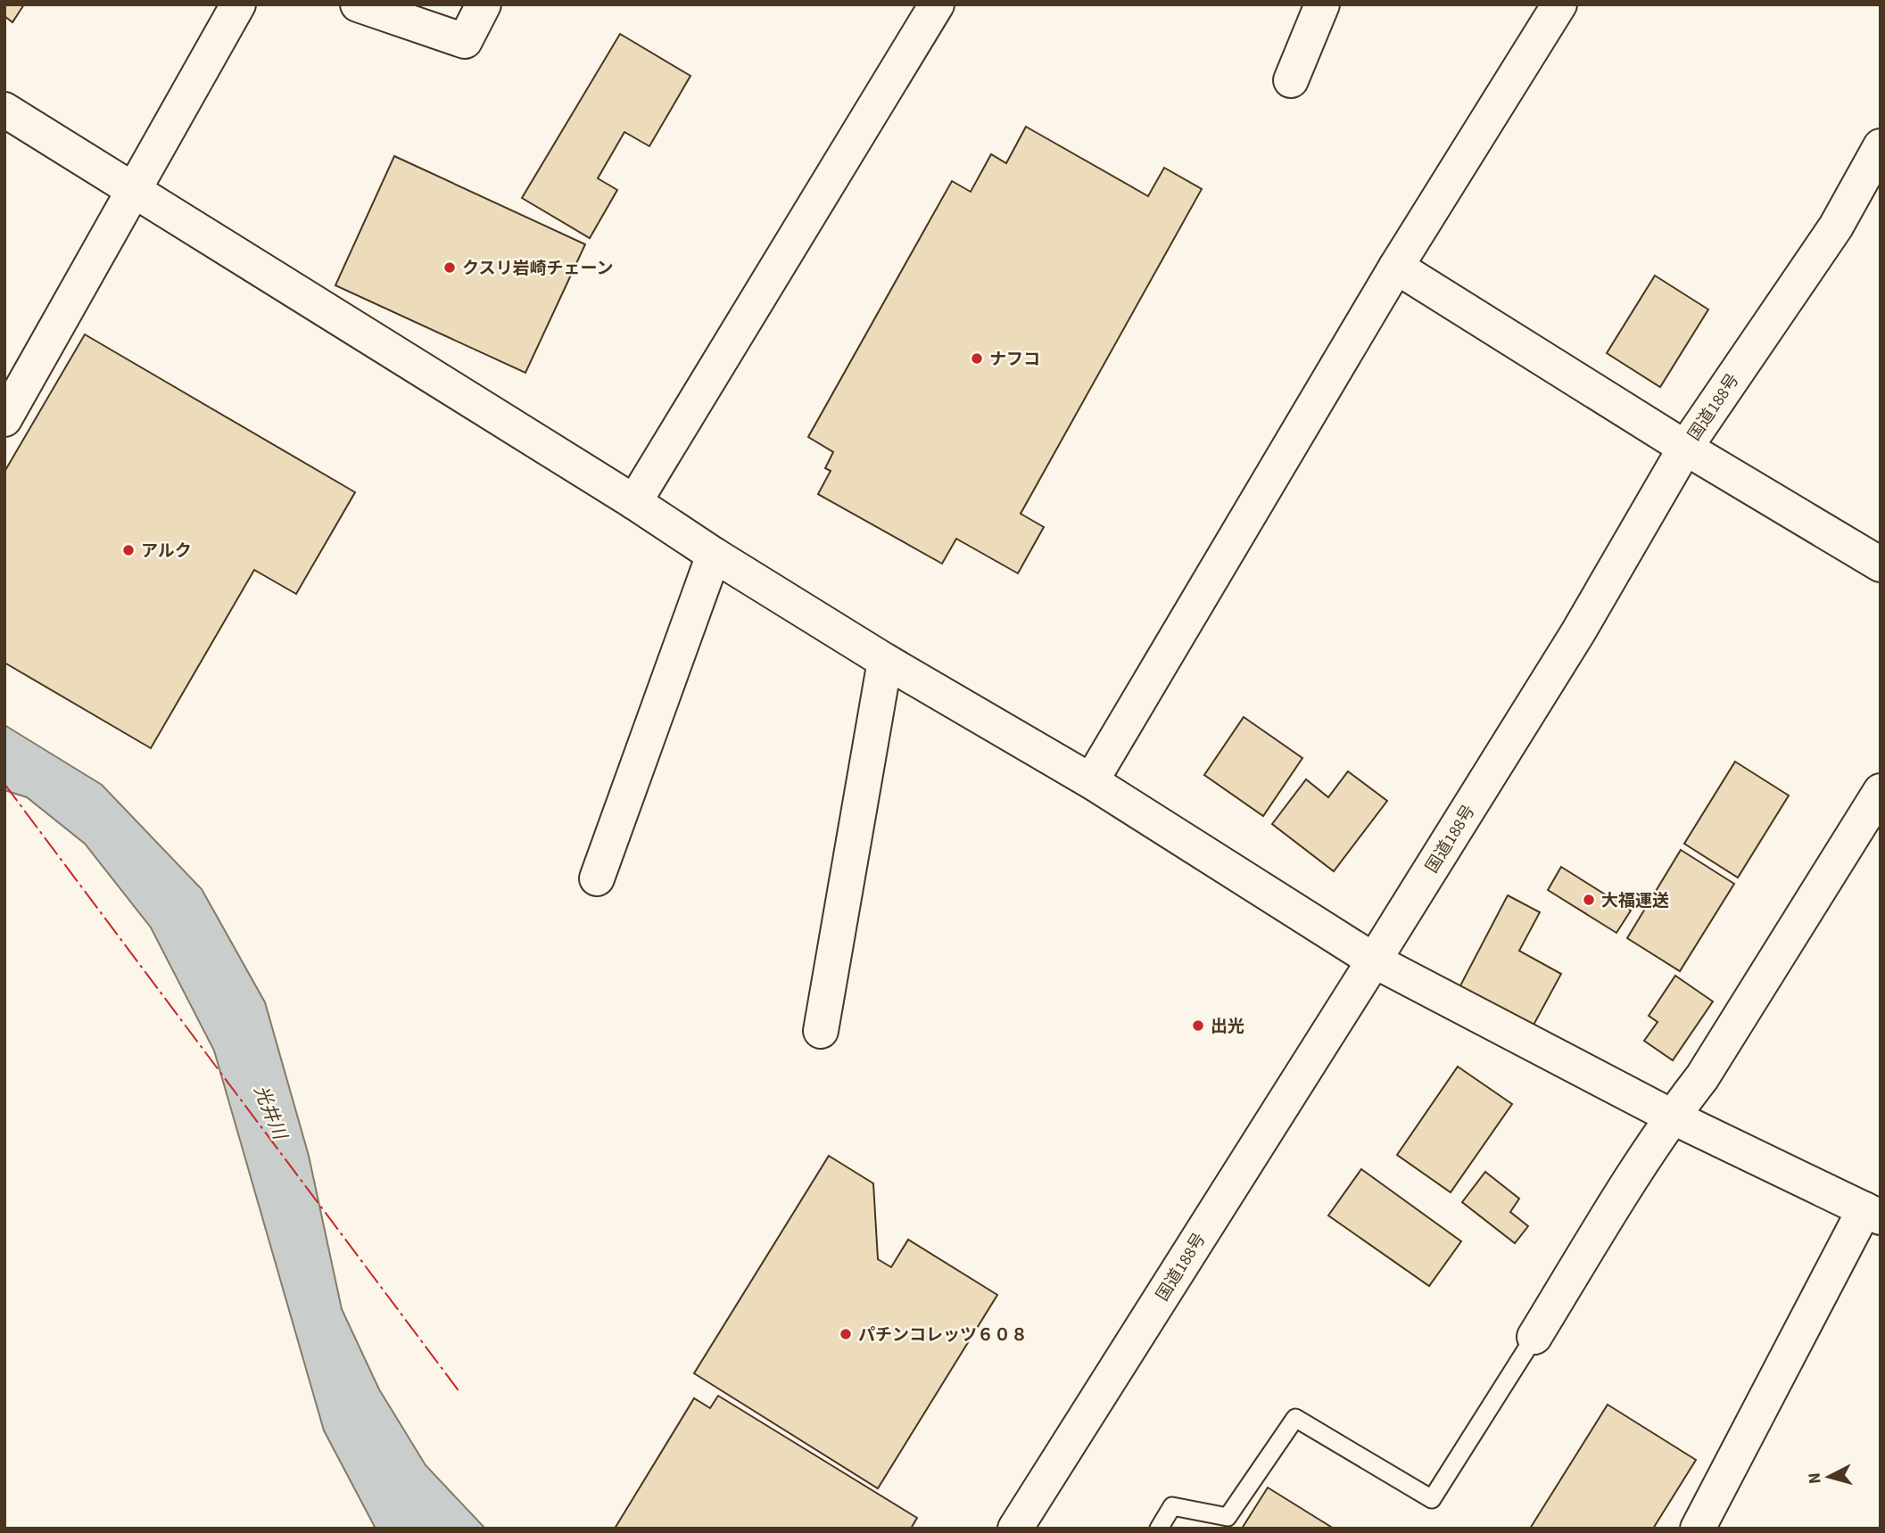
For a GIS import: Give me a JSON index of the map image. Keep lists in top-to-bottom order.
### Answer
{
  "streets": {
    "main road": ["国道188号"]
  },
  "water": ["光井川"],
  "places": [
    "クスリ岩崎チェーン",
    "ナフコ",
    "アルク",
    "大福運送",
    "出光",
    "パチンコレッツ６０８"
  ],
  "north": "left"
}
